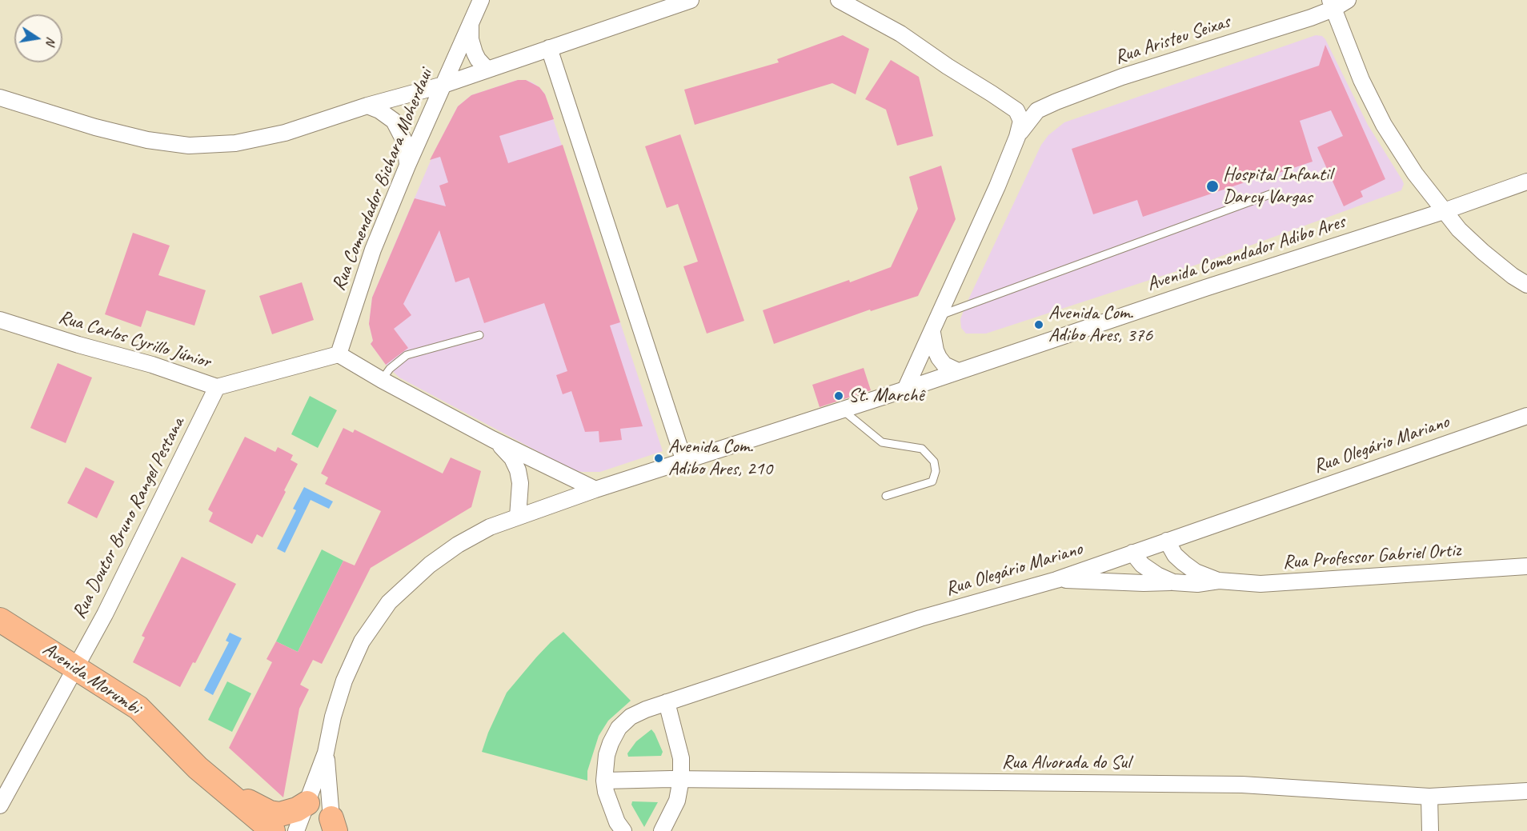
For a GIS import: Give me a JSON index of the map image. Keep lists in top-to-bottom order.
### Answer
{
  "streets": {
    "main road": ["Avenida Morumbi"],
    "street": [
      "Rua Aristeu Seixas",
      "Rua Comendador Bichara Moherdaui",
      "Avenida Comendador Adibo Ares",
      "Rua Carlos Cyrillo Júnior",
      "Rua Olegário Mariano",
      "Rua Doutor Bruno Rangel Pestana",
      "Rua Professor Gabriel Ortiz",
      "Rua Alvorada do Sul"
    ]
  },
  "crossings": [
    ["Rua Comendador Bichara Moherdaui", "Rua Carlos Cyrillo Júnior"],
    ["Rua Carlos Cyrillo Júnior", "Rua Doutor Bruno Rangel Pestana"],
    ["Rua Olegário Mariano", "Rua Professor Gabriel Ortiz"],
    ["Rua Olegário Mariano", "Rua Alvorada do Sul"],
    ["Rua Doutor Bruno Rangel Pestana", "Avenida Morumbi"]
  ],
  "places": [
    "Hospital Infantil Darcy Vargas",
    "Avenida Com. Adibo Ares, 376",
    "St. Marchê",
    "Avenida Com. Adibo Ares, 210"
  ],
  "north": "right"
}
